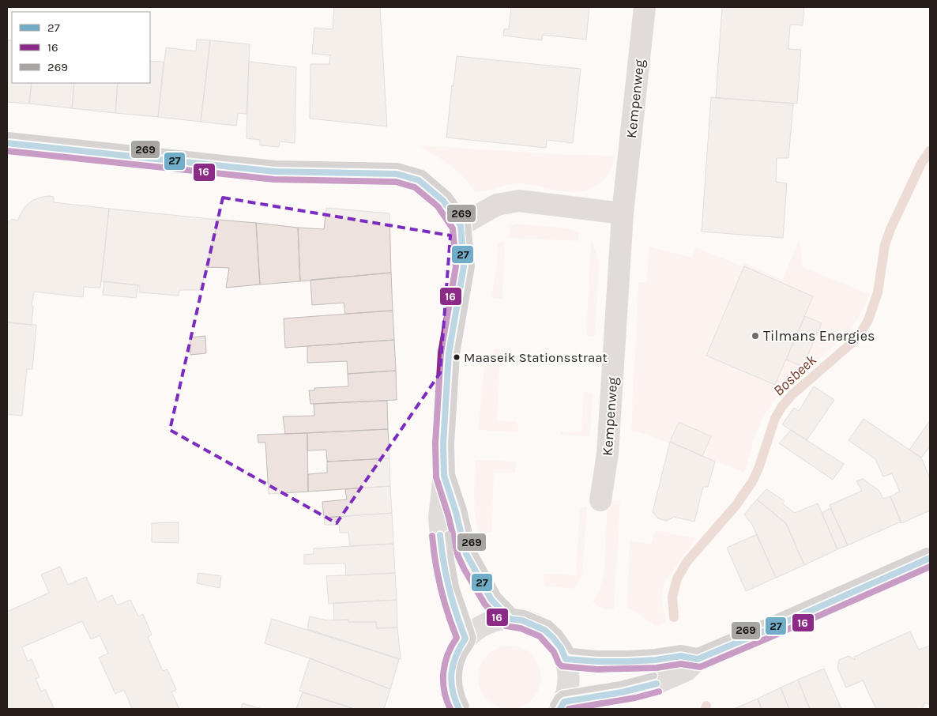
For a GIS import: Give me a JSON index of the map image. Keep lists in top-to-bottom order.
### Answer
{
  "streets": {
    "street": ["Kempenweg"]
  },
  "water": ["Bosbeek"],
  "places": ["Tilmans Energies", "Maaseik Stationsstraat"],
  "lines": ["transit line 269", "transit line 27", "transit line 16"],
  "legend": ["27", "16", "269"]
}
